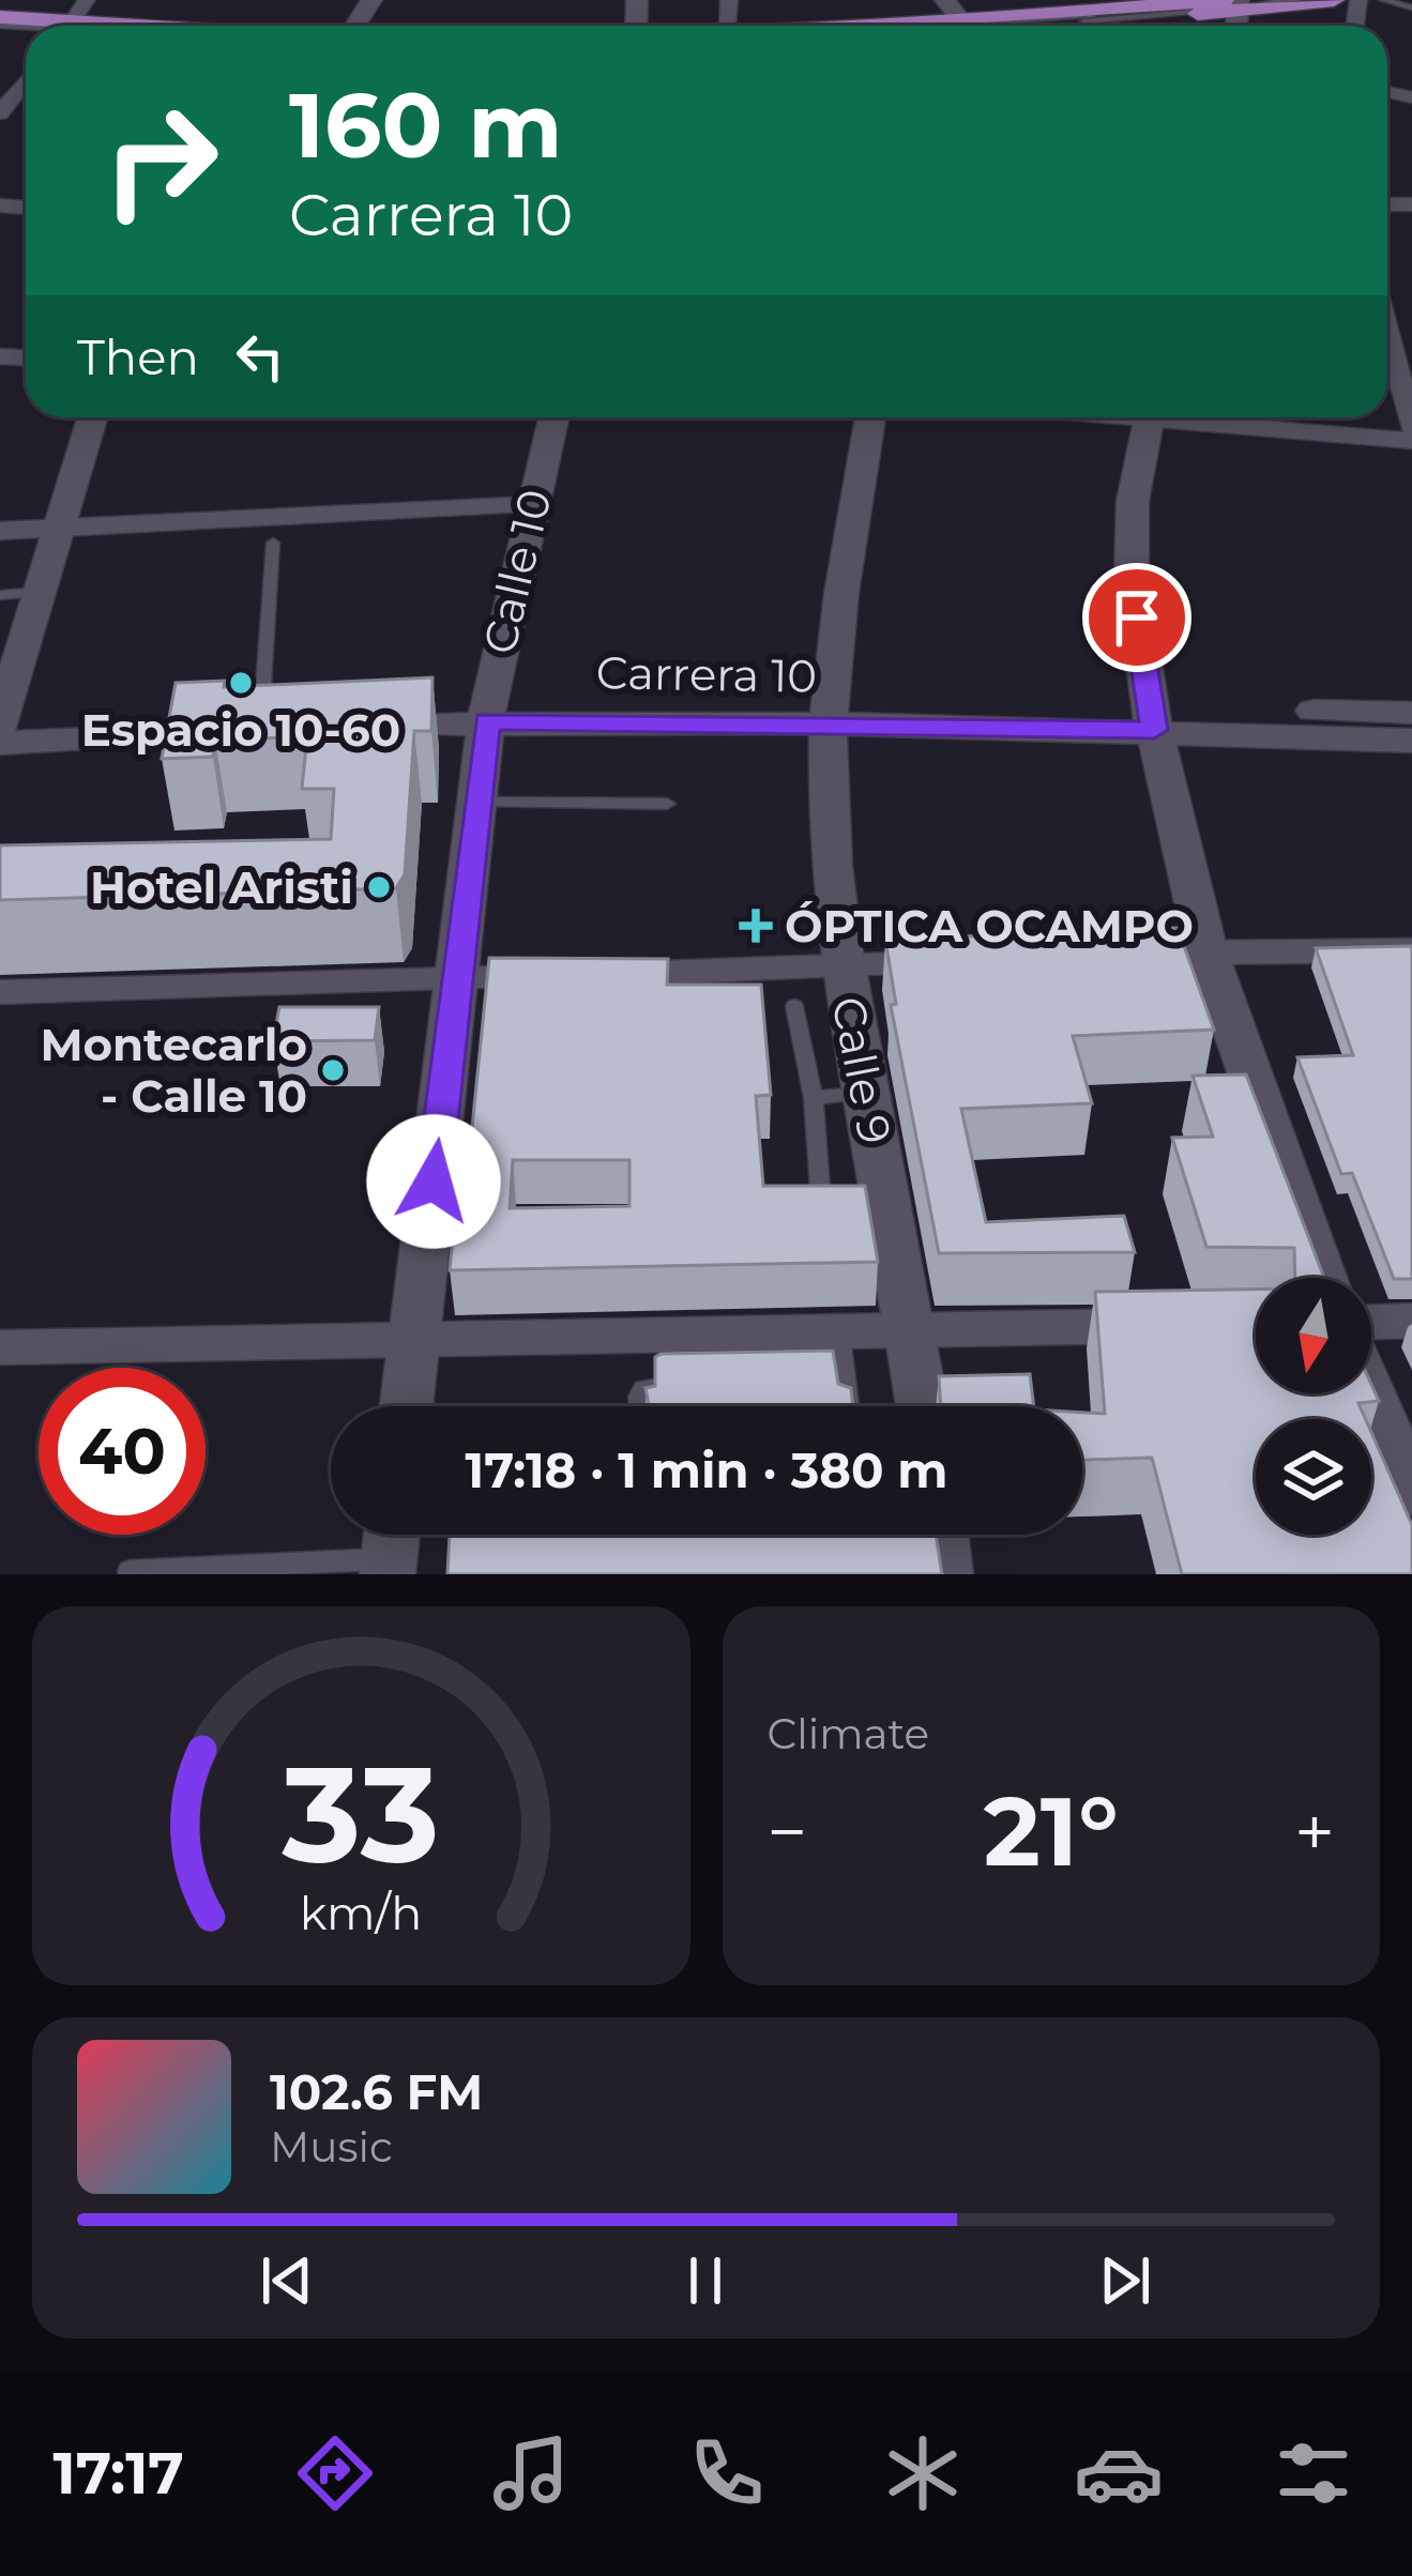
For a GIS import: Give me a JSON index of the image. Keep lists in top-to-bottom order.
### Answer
{
  "streets": {
    "street": ["Calle 10", "Carrera 10", "Calle 9"]
  },
  "crossings": [
    ["Calle 10", "Carrera 10"],
    ["Carrera 10", "Calle 9"]
  ],
  "places": {
    "other": ["Espacio 10-60", "Hotel Aristi", "Montecarlo - Calle 10"],
    "health": ["ÓPTICA OCAMPO"]
  },
  "north": "bottom",
  "page": {
    "turn": ["160 m", "Carrera 10"],
    "then": "Then",
    "limit": "40",
    "trip": "17:18 · 1 min · 380 m",
    "tile": "Climate",
    "heat": ["−", "21°", "+"],
    "song": ["102.6 FM", "Music"],
    "tabs": "17:17",
    "gauge": ["33", "km/h"]
  }
}
